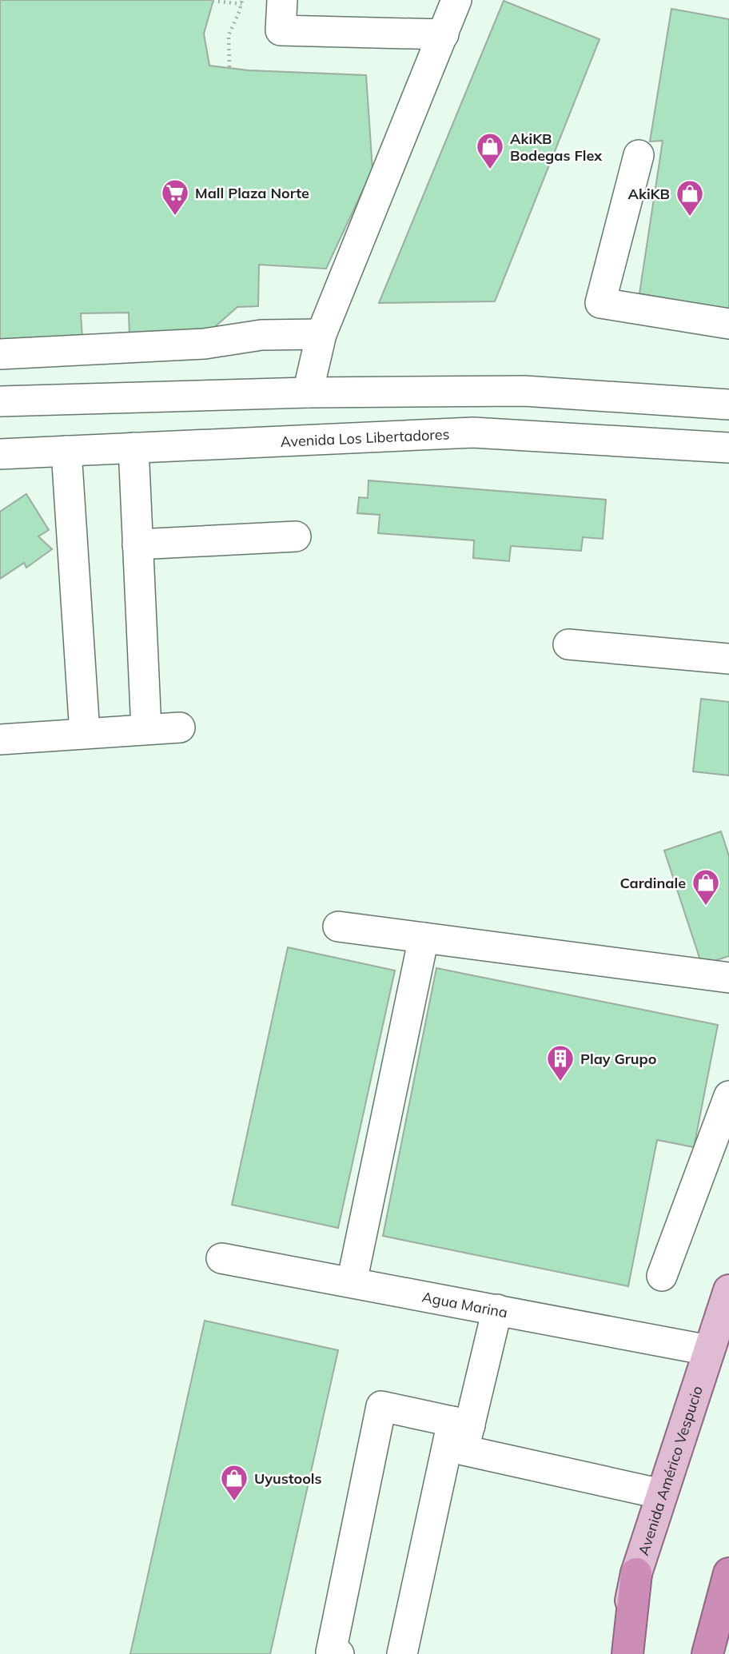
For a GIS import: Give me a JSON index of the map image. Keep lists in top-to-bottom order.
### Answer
{
  "streets": {
    "main road": ["Avenida Américo Vespucio"],
    "street": ["Avenida Los Libertadores", "Agua Marina"]
  },
  "crossings": [
    ["Agua Marina", "Avenida Américo Vespucio"]
  ],
  "places": {
    "shop": [
      "AkiKB Bodegas Flex",
      "AkiKB",
      "Cardinale",
      "Uyustools"
    ],
    "supermarket": ["Mall Plaza Norte"],
    "building": ["Play Grupo"]
  }
}
